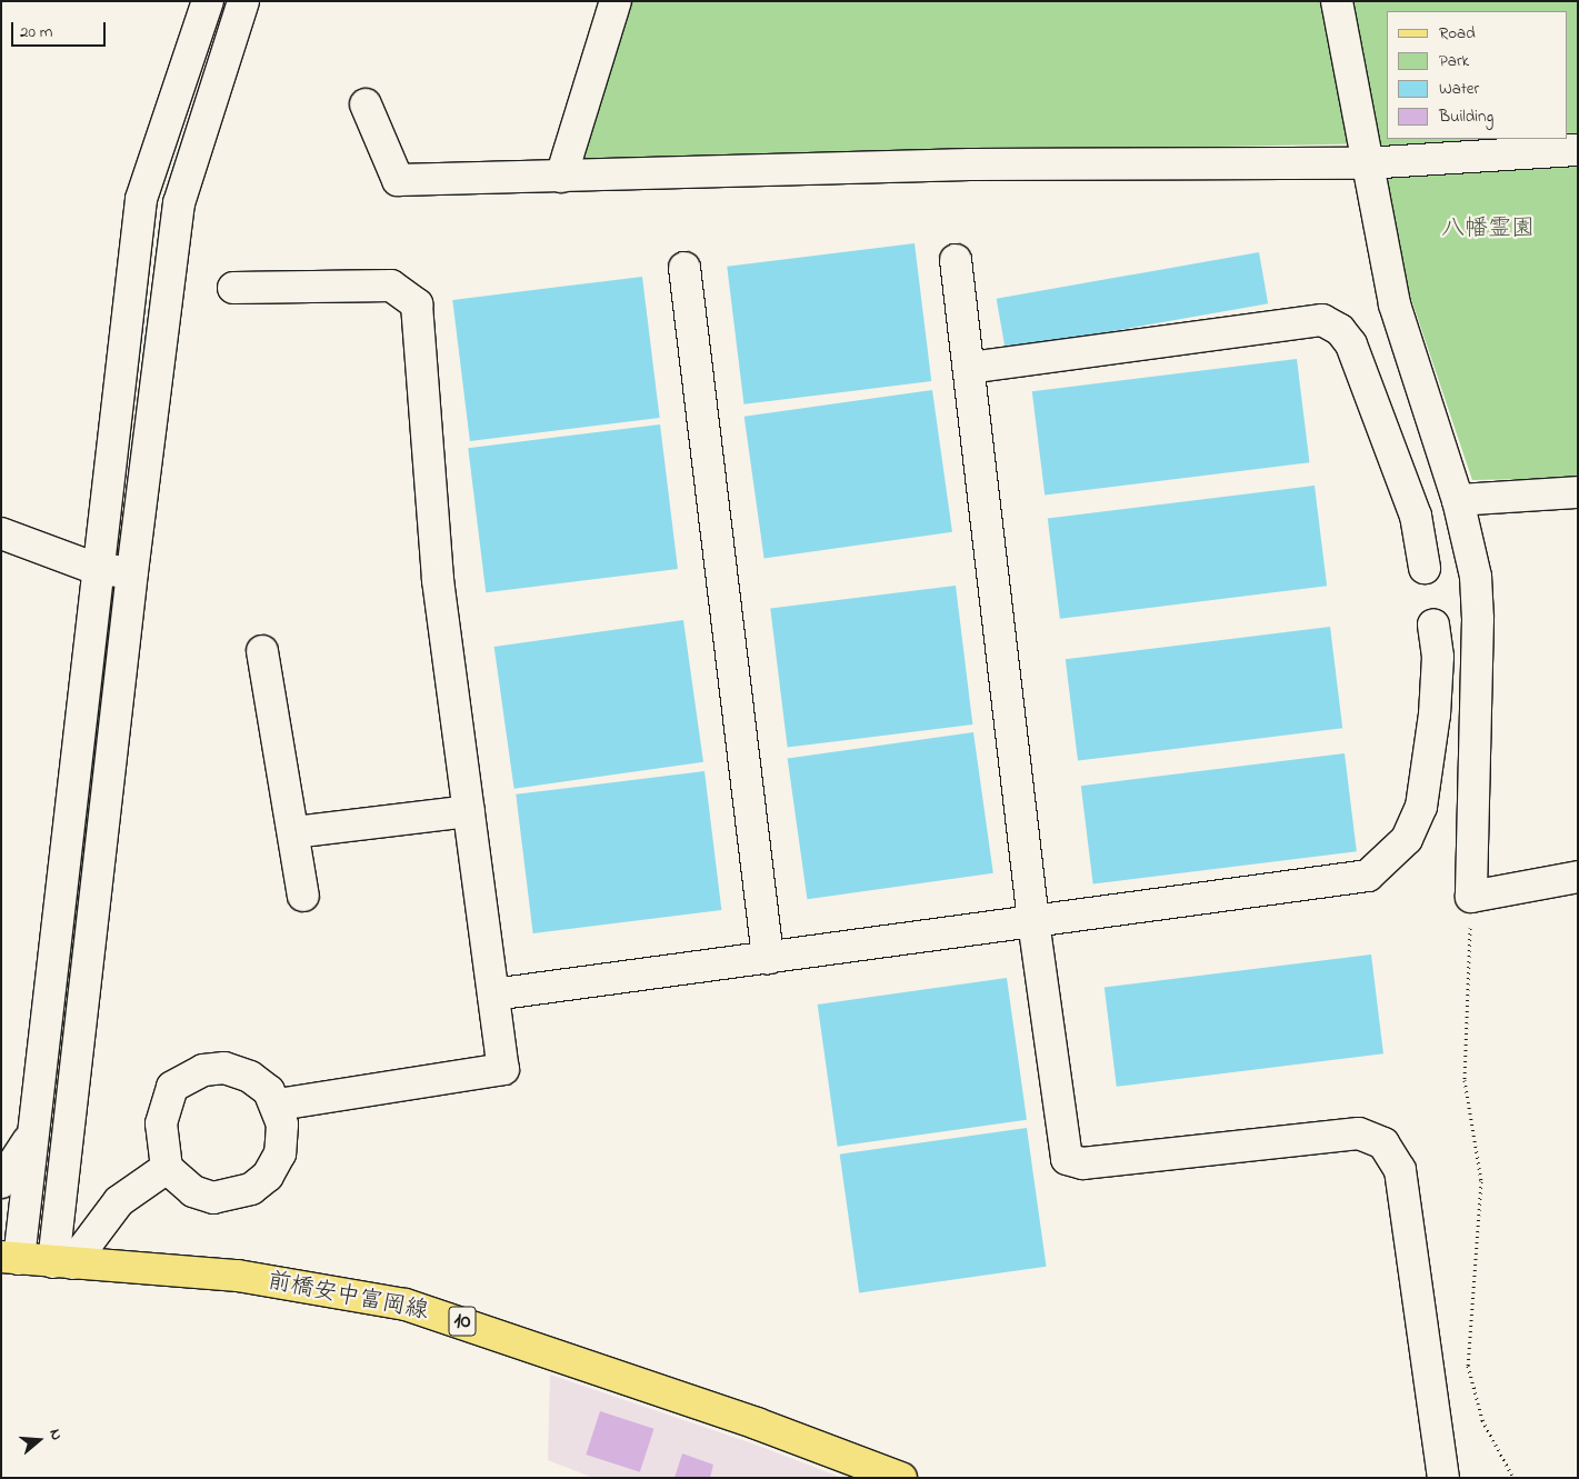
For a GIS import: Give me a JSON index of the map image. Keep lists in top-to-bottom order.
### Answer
{
  "streets": {
    "main road": ["前橋安中富岡線", "10"]
  },
  "parks": ["八幡霊園"],
  "legend": [
    "Road",
    "Park",
    "Water",
    "Building"
  ],
  "scale_bar": "20 m",
  "north": "right"
}
